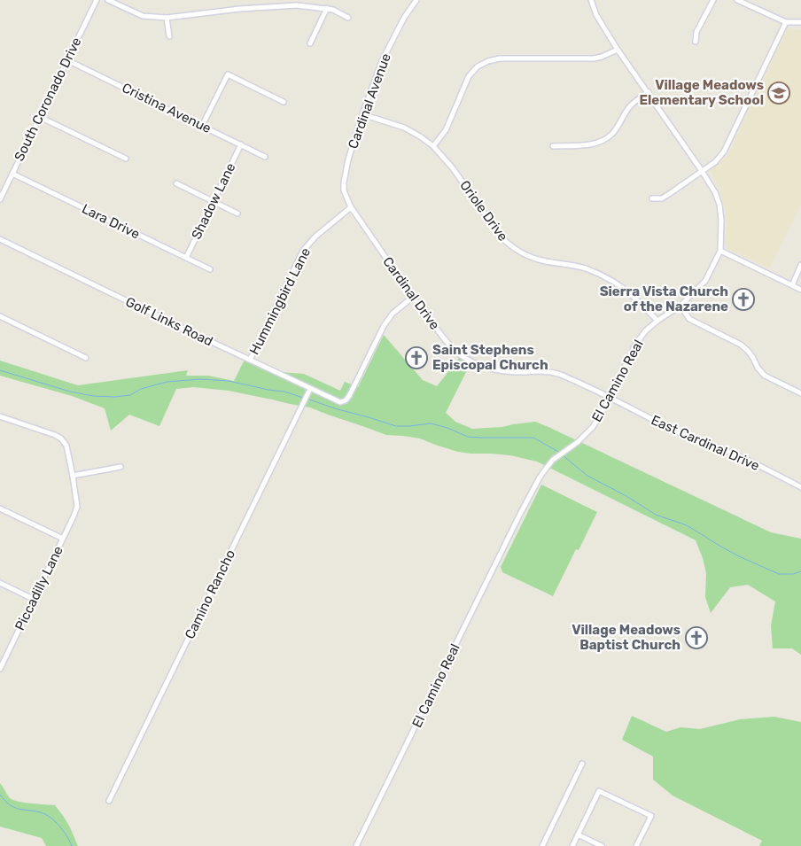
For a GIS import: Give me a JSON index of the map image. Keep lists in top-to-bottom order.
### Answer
{
  "streets": {
    "street": [
      "South Coronado Drive",
      "Cardinal Avenue",
      "Cristina Avenue",
      "Shadow Lane",
      "Oriole Drive",
      "Lara Drive",
      "Cardinal Drive",
      "Hummingbird Lane",
      "Golf Links Road",
      "El Camino Real",
      "East Cardinal Drive",
      "Piccadilly Lane",
      "Camino Rancho"
    ]
  },
  "crossings": [
    ["South Coronado Drive", "Cristina Avenue"],
    ["South Coronado Drive", "Lara Drive"],
    ["Cardinal Avenue", "Oriole Drive"],
    ["Cardinal Avenue", "Cardinal Drive"],
    ["Cardinal Avenue", "Hummingbird Lane"],
    ["Cristina Avenue", "Shadow Lane"],
    ["Shadow Lane", "Lara Drive"],
    ["Oriole Drive", "El Camino Real"],
    ["Cardinal Drive", "Hummingbird Lane"],
    ["Cardinal Drive", "Golf Links Road"],
    ["Cardinal Drive", "El Camino Real"],
    ["Cardinal Drive", "East Cardinal Drive"],
    ["Hummingbird Lane", "Golf Links Road"],
    ["Golf Links Road", "Camino Rancho"],
    ["El Camino Real", "East Cardinal Drive"]
  ],
  "places": {
    "school or university": ["Village Meadows Elementary School"],
    "church": ["Sierra Vista Church of the Nazarene", "Saint Stephens Episcopal Church", "Village Meadows Baptist Church"]
  }
}
